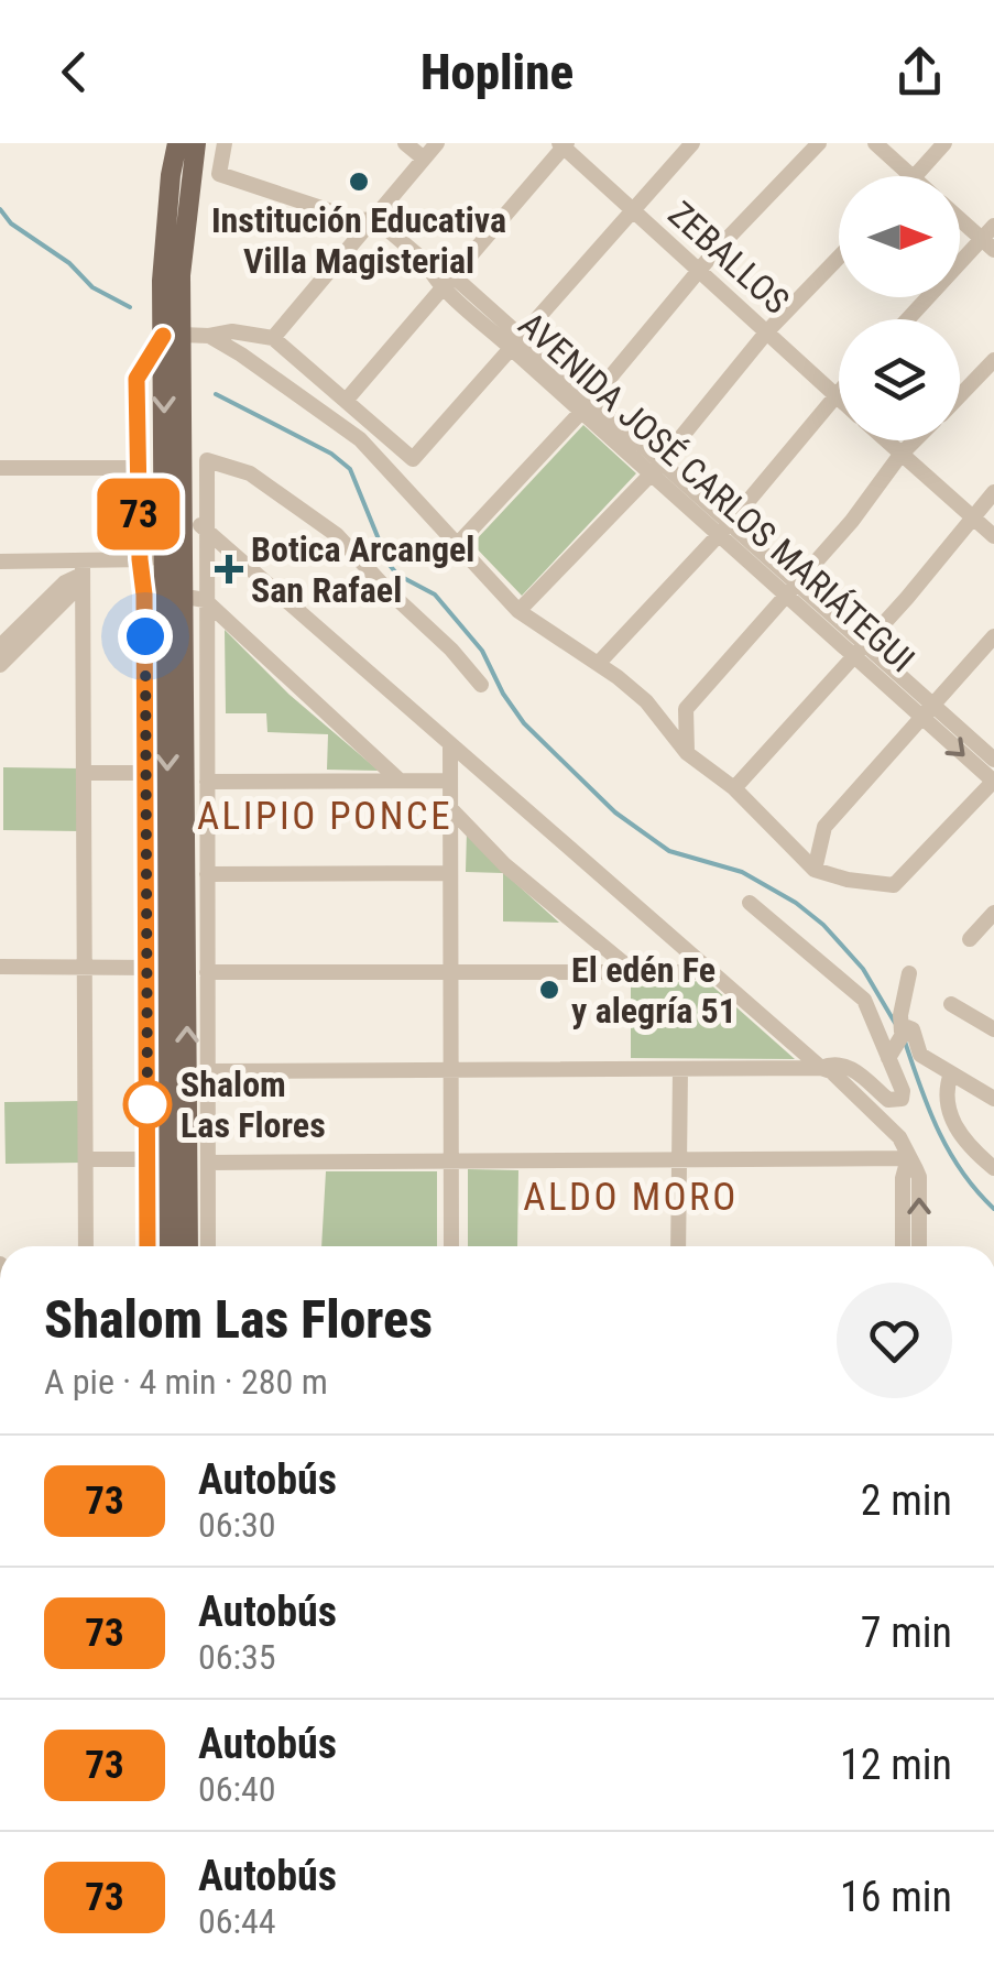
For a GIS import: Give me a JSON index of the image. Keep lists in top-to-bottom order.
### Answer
{
  "streets": {
    "street": ["ZEBALLOS", "AVENIDA JOSÉ CARLOS MARIÁTEGUI"]
  },
  "districts": ["ALIPIO PONCE", "ALDO MORO"],
  "places": {
    "other": ["Institución Educativa Villa Magisterial", "El edén Fe y alegría 51", "Shalom Las Flores"],
    "health": ["Botica Arcangel San Rafael"]
  },
  "lines": ["bus line 73"],
  "north": "right",
  "page": {
    "header": "Hopline",
    "on_map": "73",
    "heading": ["Shalom Las Flores", "A pie · 4 min · 280 m"],
    "list": [
      {
        "mark": "73",
        "name": "Autobús",
        "note": "06:30",
        "value": "2 min"
      },
      {
        "mark": "73",
        "name": "Autobús",
        "note": "06:35",
        "value": "7 min"
      },
      {
        "mark": "73",
        "name": "Autobús",
        "note": "06:40",
        "value": "12 min"
      },
      {
        "mark": "73",
        "name": "Autobús",
        "note": "06:44",
        "value": "16 min"
      }
    ]
  }
}
